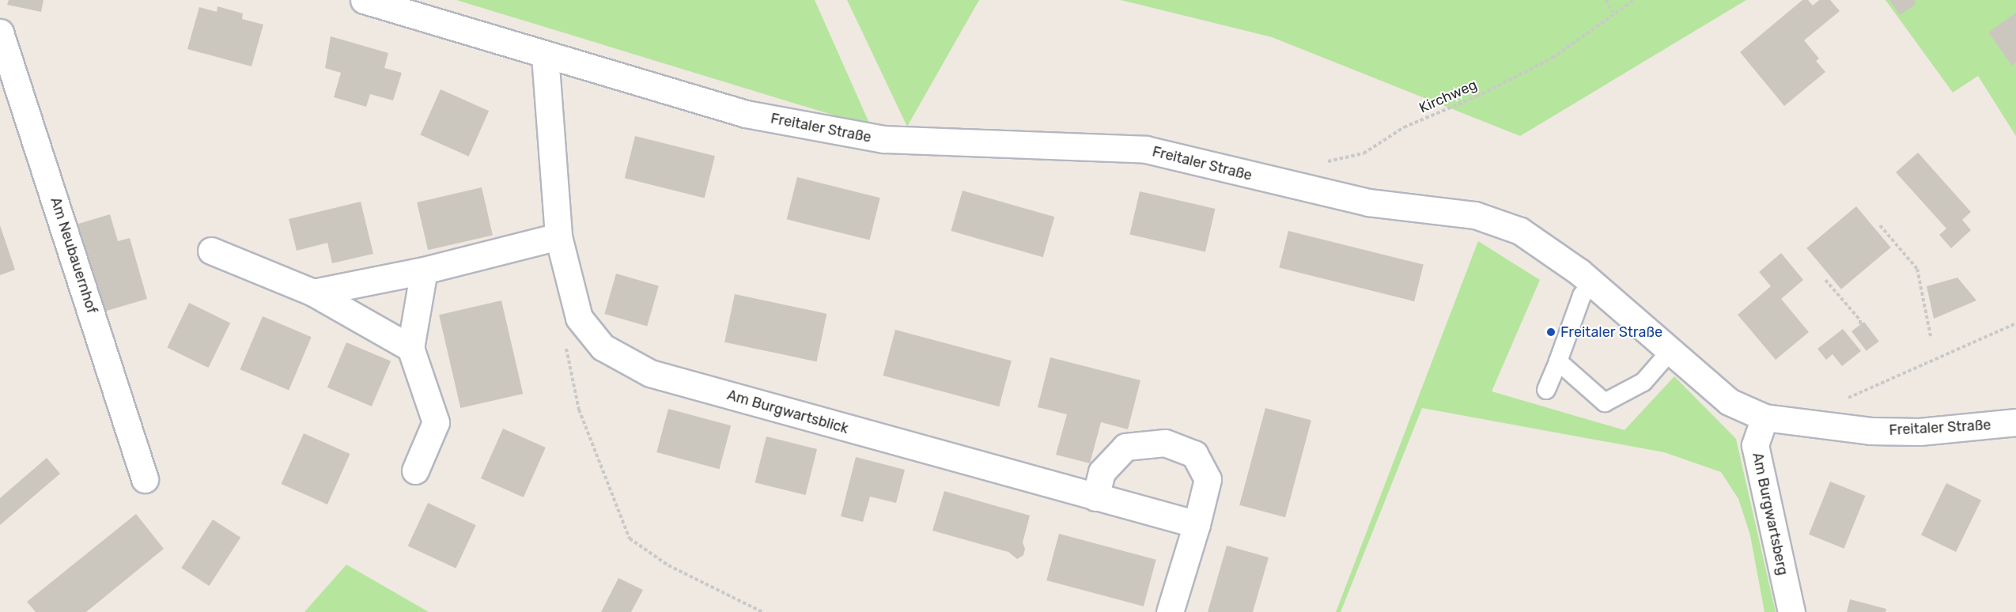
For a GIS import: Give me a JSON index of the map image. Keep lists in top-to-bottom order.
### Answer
{
  "streets": {
    "street": [
      "Freitaler Straße",
      "Am Neubauernhof",
      "Am Burgwartsblick",
      "Am Burgwartsberg"
    ],
    "path": ["Kirchweg"]
  },
  "crossings": [
    ["Freitaler Straße", "Am Burgwartsblick"],
    ["Freitaler Straße", "Am Burgwartsberg"]
  ],
  "places": ["Freitaler Straße"]
}
